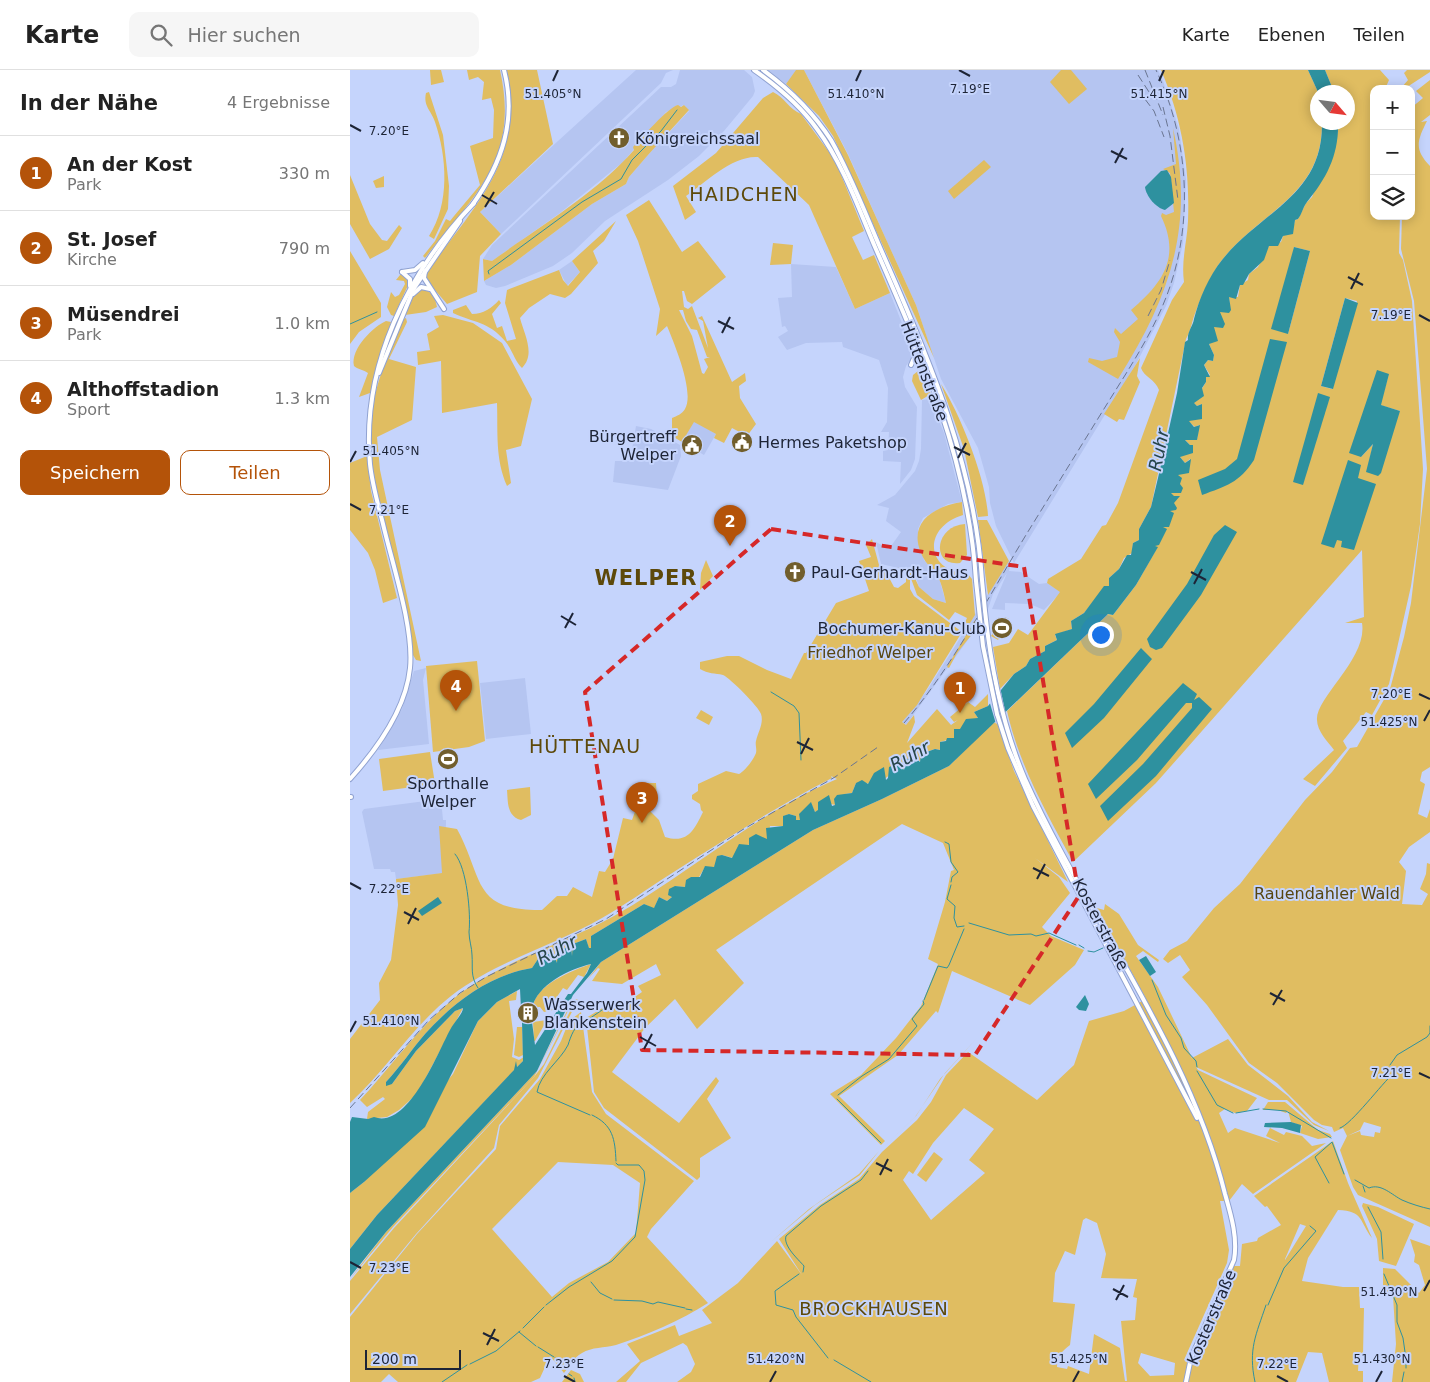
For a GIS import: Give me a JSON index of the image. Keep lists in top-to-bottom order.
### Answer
{
  "streets": {
    "main road": ["Hüttenstraße", "Kosterstraße"]
  },
  "crossings": [
    ["Hüttenstraße", "Kosterstraße"]
  ],
  "districts": [
    "HAIDCHEN",
    "WELPER",
    "HÜTTENAU",
    "BROCKHAUSEN"
  ],
  "water": ["Ruhr"],
  "parks": ["Friedhof Welper", "Rauendahler Wald"],
  "places": {
    "church": ["Königreichssaal", "Paul-Gerhardt-Haus"],
    "public building": ["Hermes Paketshop", "Bürgertreff Welper"],
    "sports": ["Bochumer-Kanu-Club", "Sporthalle Welper"],
    "building": ["Wasserwerk Blankenstein"]
  },
  "scale_bar": "200 m",
  "north": "bottom right",
  "page": {
    "header": "Karte",
    "search": "Hier suchen",
    "nav": ["Karte", "Ebenen", "Teilen"],
    "heading": ["In der Nähe", "4 Ergebnisse"],
    "map_buttons": ["+", "−"],
    "list": [
      {
        "mark": "1",
        "name": "An der Kost",
        "note": "Park",
        "value": "330 m"
      },
      {
        "mark": "2",
        "name": "St. Josef",
        "note": "Kirche",
        "value": "790 m"
      },
      {
        "mark": "3",
        "name": "Müsendrei",
        "note": "Park",
        "value": "1.0 km"
      },
      {
        "mark": "4",
        "name": "Althoffstadion",
        "note": "Sport",
        "value": "1.3 km"
      }
    ],
    "buttons": ["Speichern", "Teilen"],
    "pins": [
      "2",
      "4",
      "1",
      "3"
    ],
    "scale": "200 m"
  },
  "coordinates": [
    "7.19°E",
    "51.405°N",
    "51.410°N",
    "51.415°N",
    "7.20°E",
    "7.21°E",
    "51.425°N",
    "7.22°E",
    "7.23°E",
    "51.430°N",
    "51.420°N"
  ]
}
